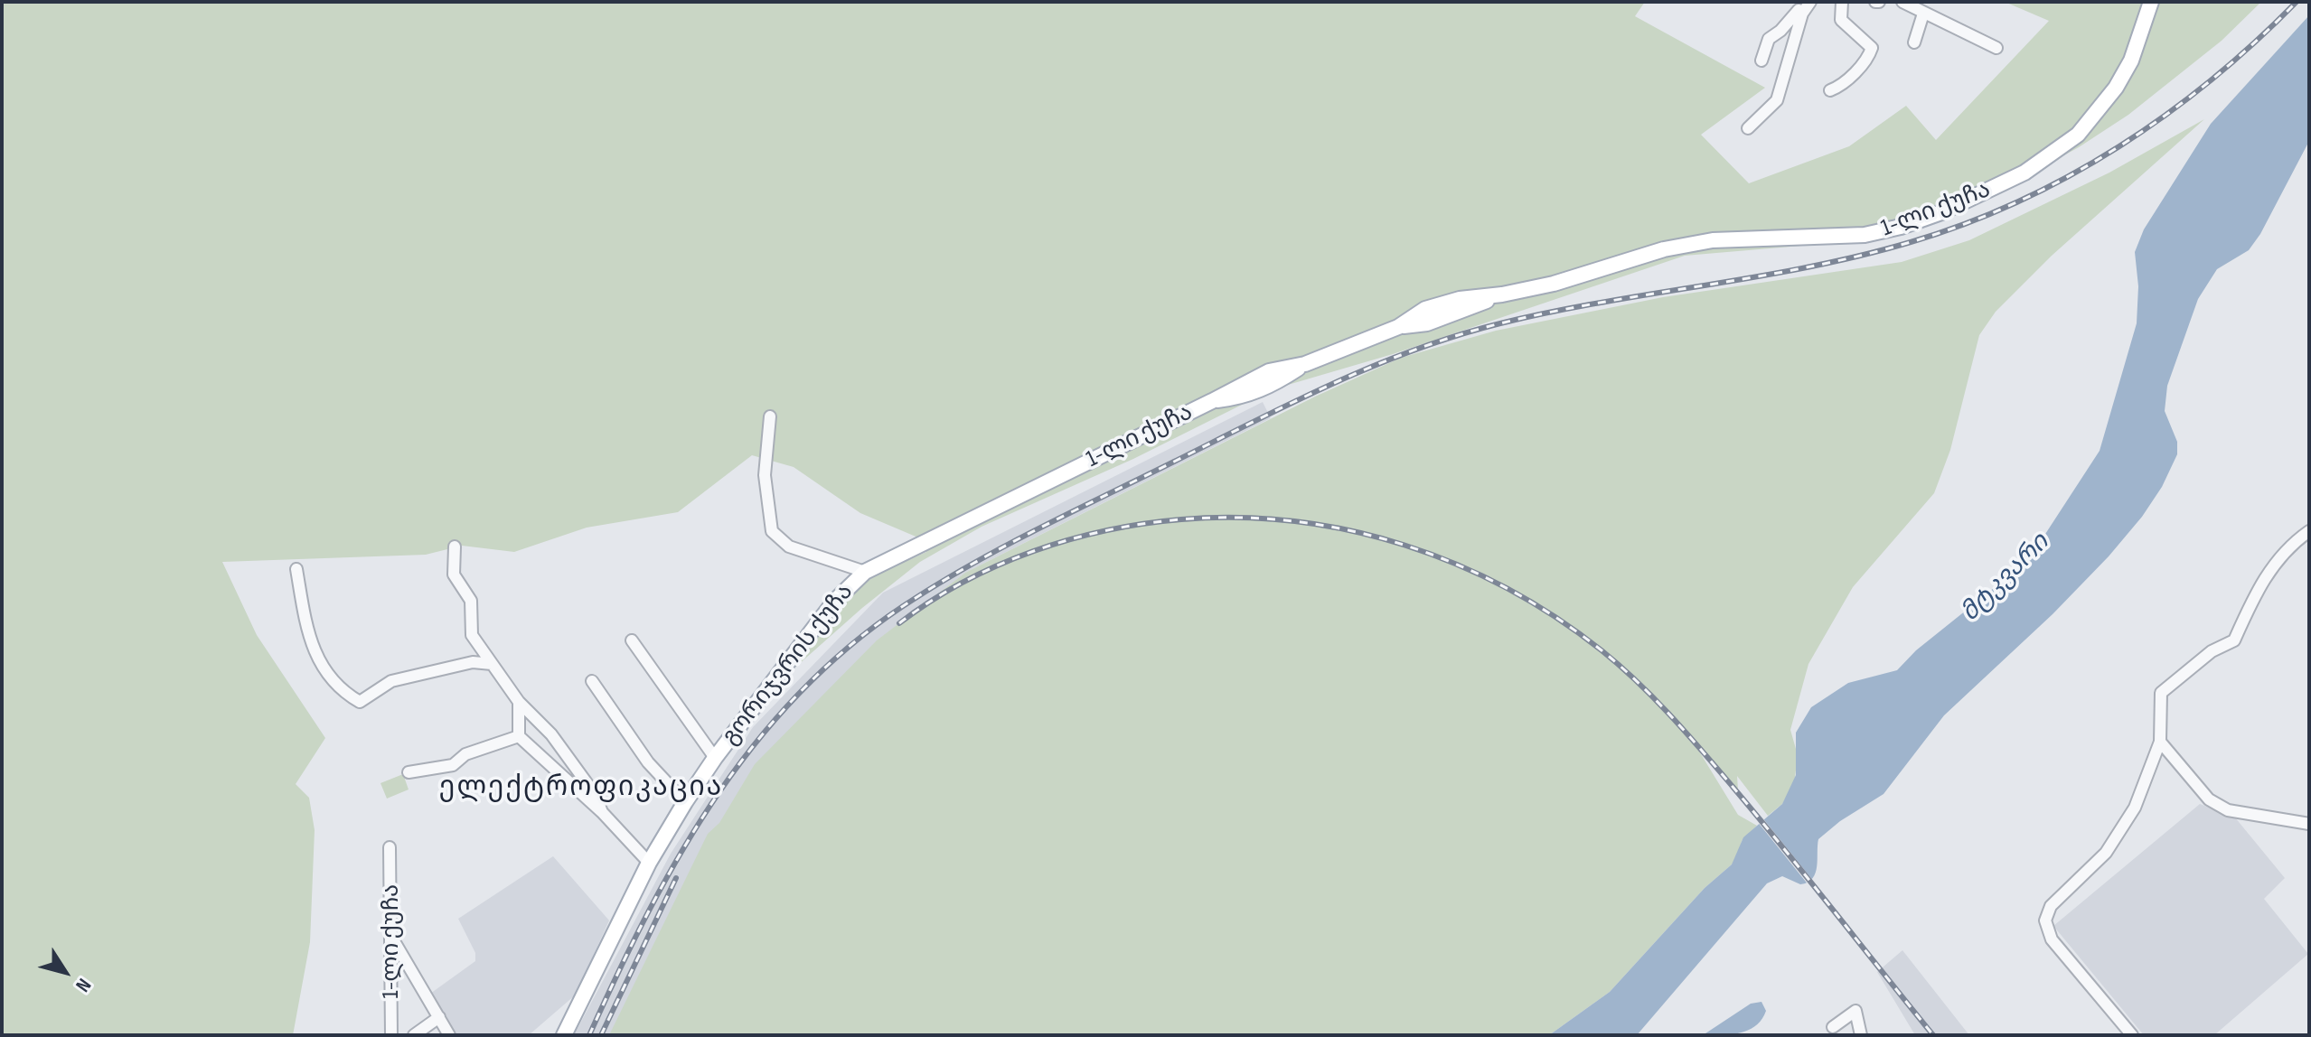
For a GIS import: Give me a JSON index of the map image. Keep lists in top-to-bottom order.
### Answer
{
  "streets": {
    "main road": ["1-ლი ქუჩა", "გორიჯვრის ქუჩა"]
  },
  "crossings": [
    ["1-ლი ქუჩა", "გორიჯვრის ქუჩა"]
  ],
  "districts": ["ელექტროფიკაცია"],
  "water": ["მტკვარი"],
  "north": "bottom right"
}
